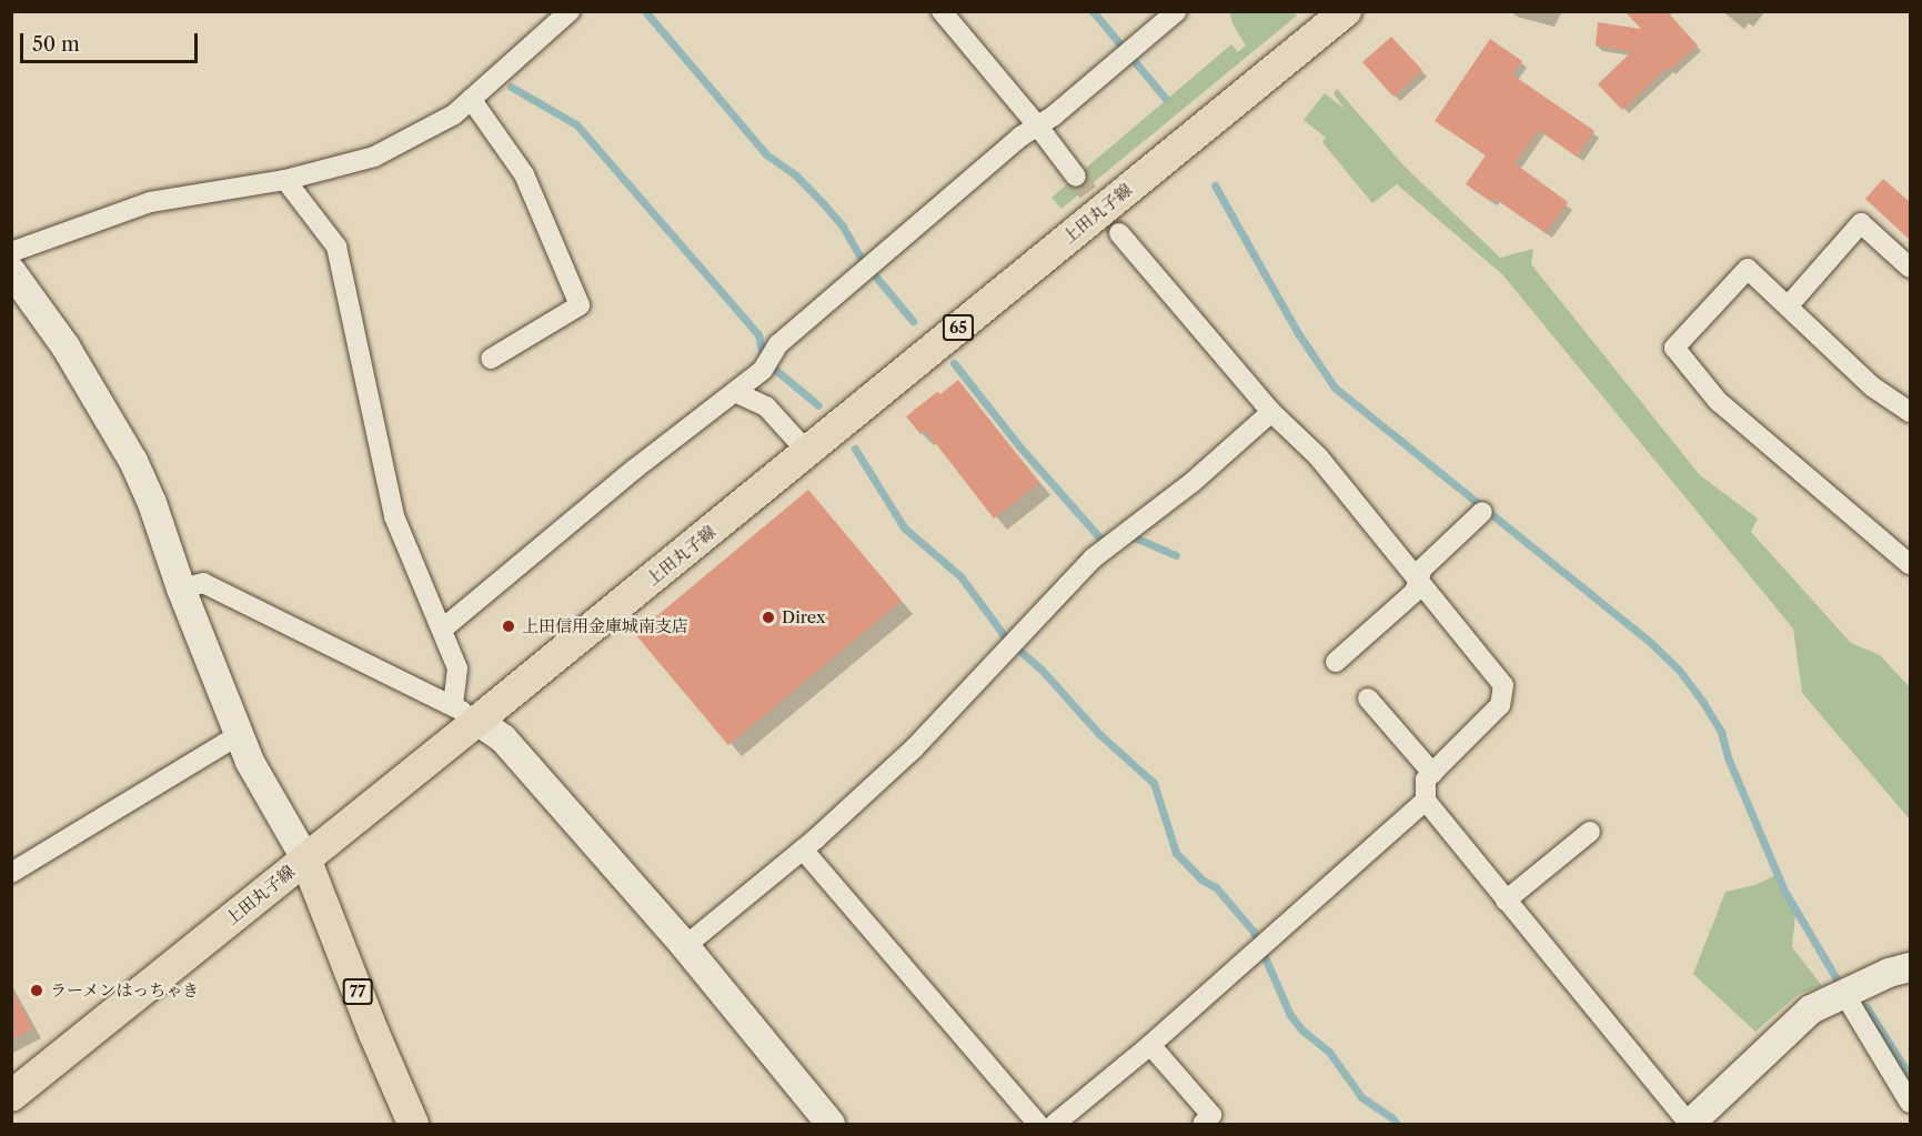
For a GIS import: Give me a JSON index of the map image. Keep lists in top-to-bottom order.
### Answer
{
  "streets": {
    "main road": ["上田丸子線", "65", "77"]
  },
  "crossings": [
    ["上田丸子線", "77"]
  ],
  "places": ["Direx", "上田信用金庫城南支店", "ラーメンはっちゃき"],
  "scale_bar": "50 m"
}
